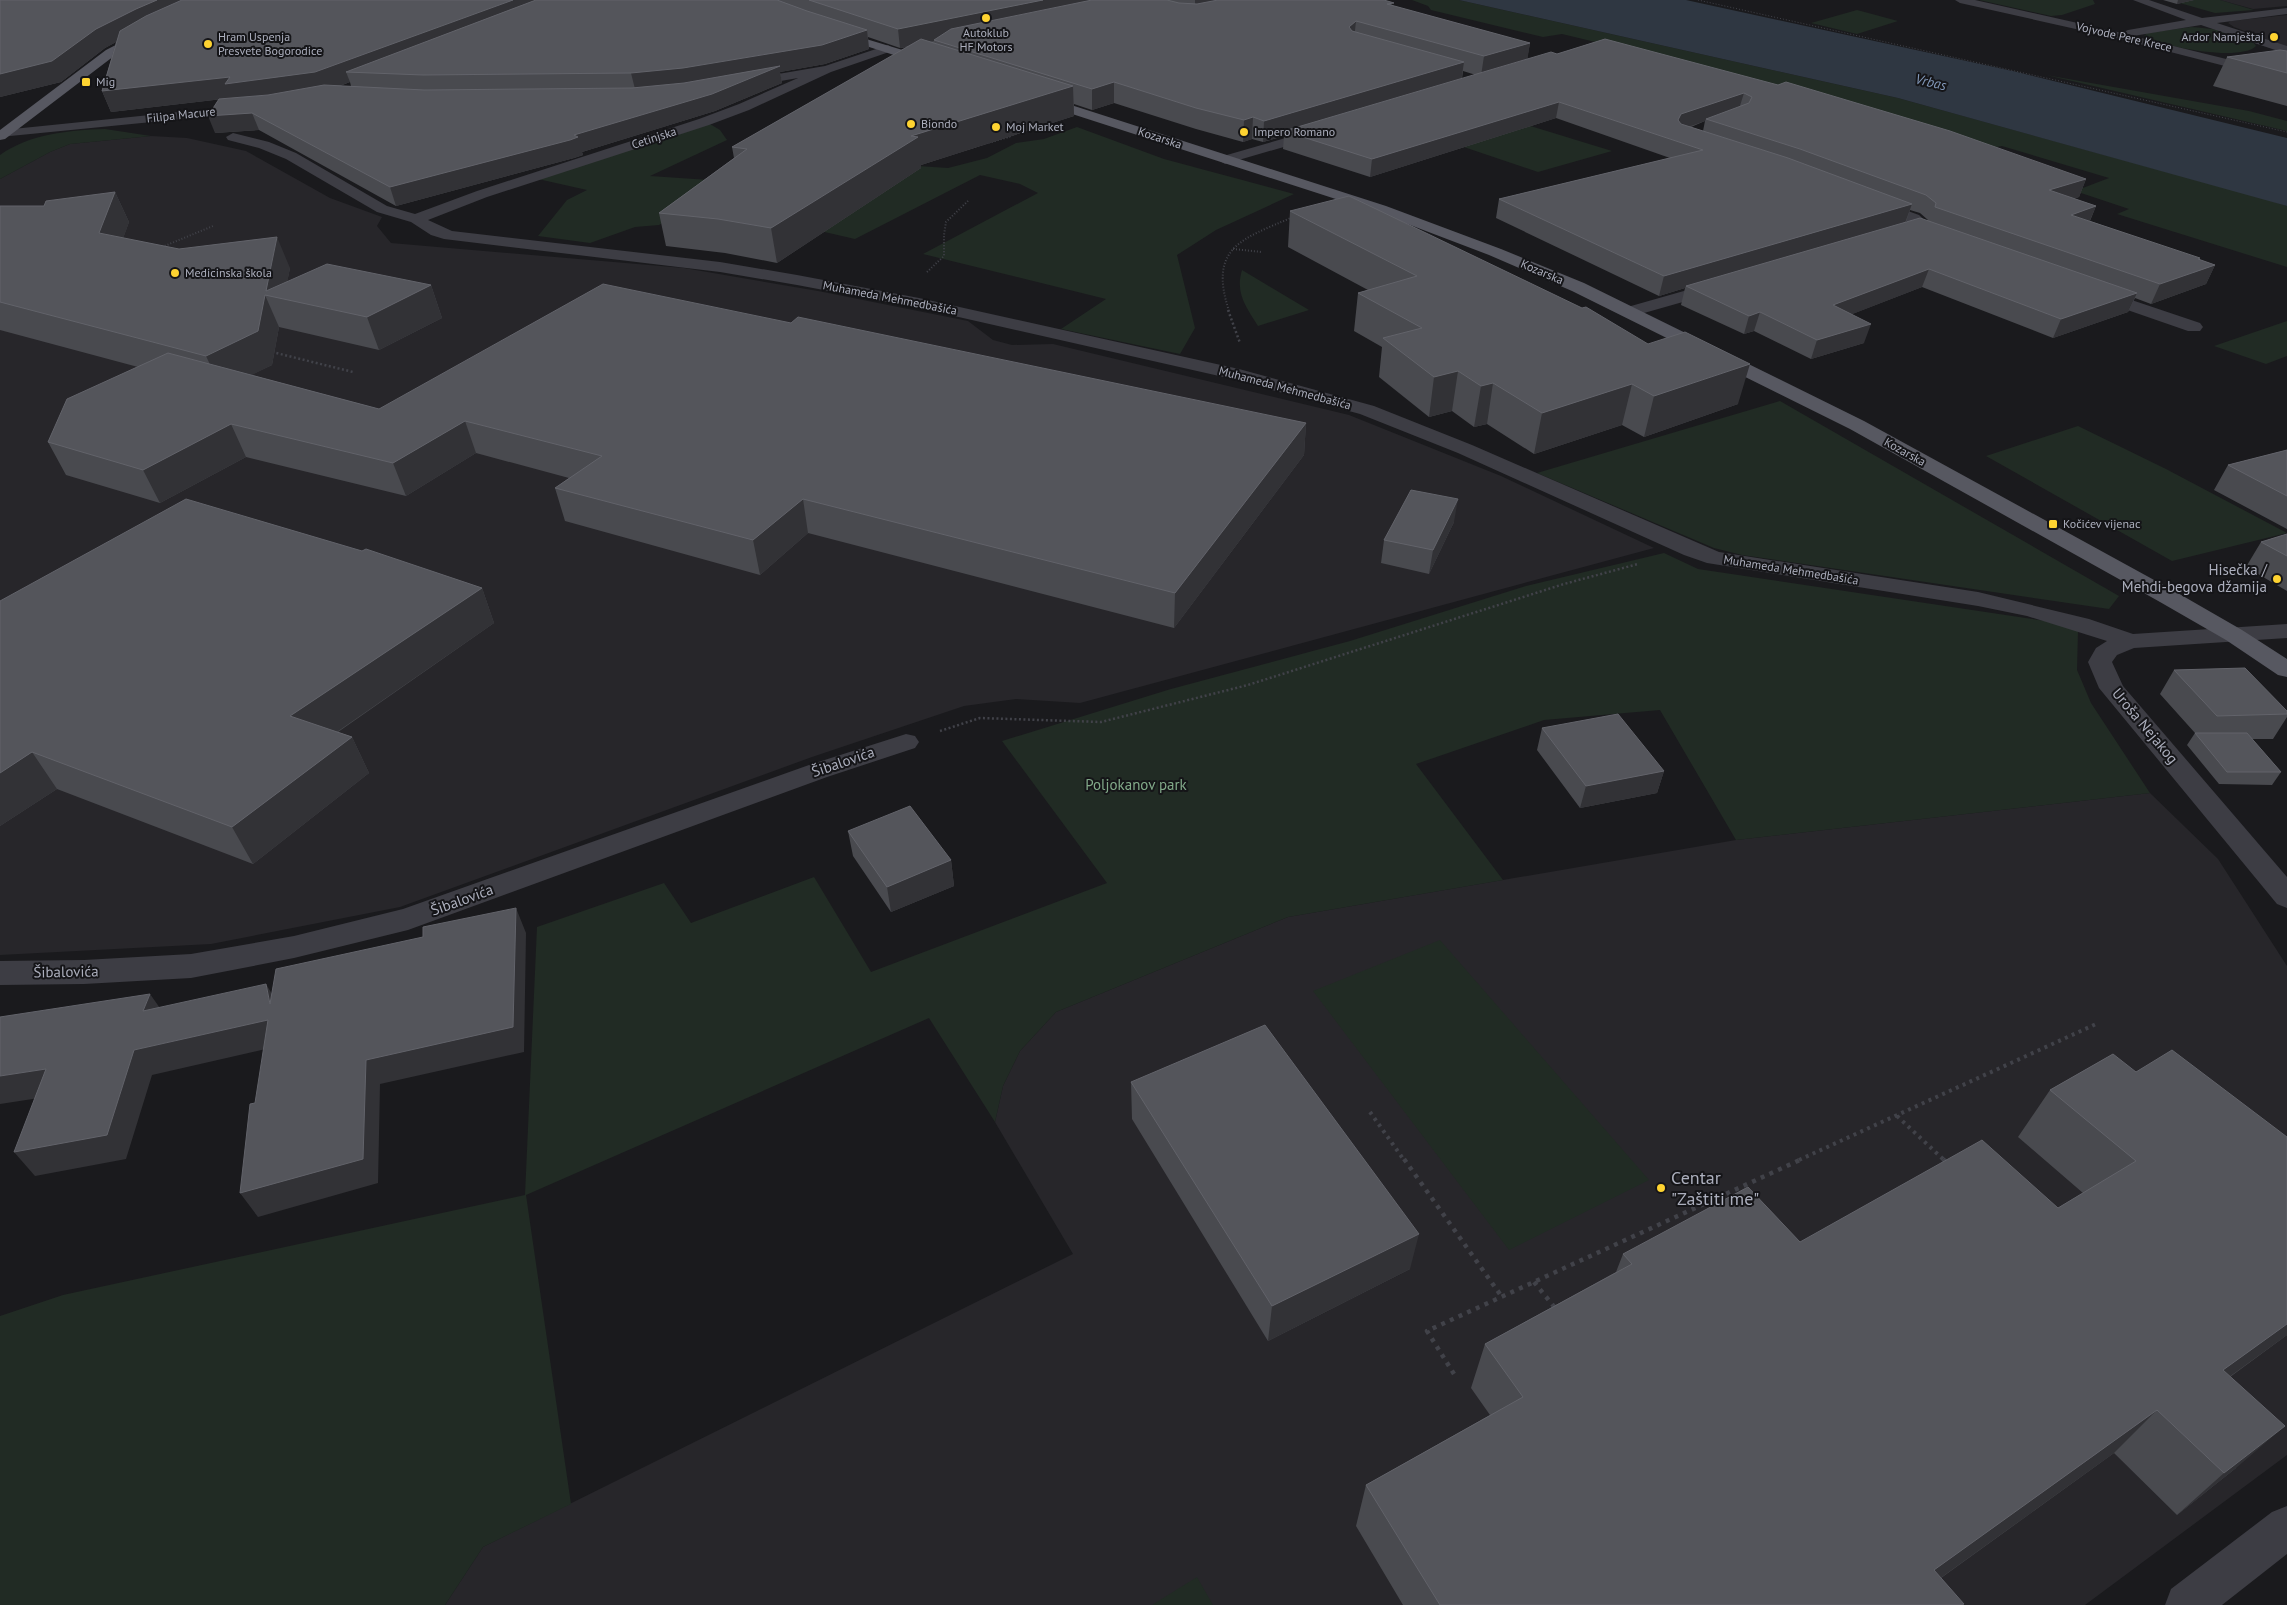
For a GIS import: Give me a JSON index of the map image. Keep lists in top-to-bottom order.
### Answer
{
  "streets": {
    "main road": ["Kozarska"],
    "street": [
      "Vojvode Pere Krece",
      "Filipa Macure",
      "Cetinjska",
      "Muhameda Mehmedbašića",
      "Uroša Nejakog",
      "Šibalovića"
    ]
  },
  "crossings": [
    ["Cetinjska", "Muhameda Mehmedbašića"],
    ["Kozarska", "Uroša Nejakog"],
    ["Muhameda Mehmedbašića", "Uroša Nejakog"]
  ],
  "water": ["Vrbas"],
  "parks": ["Poljokanov park"],
  "places": {
    "other": [
      "Autoklub HF Motors",
      "Ardor Namještaj",
      "Hram Uspenja Presvete Bogorodice",
      "Biondo",
      "Moj Market",
      "Impero Romano",
      "Medicinska škola",
      "Hisečka / Mehdi-begova džamija",
      "Centar \"Zaštiti me\""
    ],
    "transit": ["Mig", "Kočićev vijenac"]
  }
}
